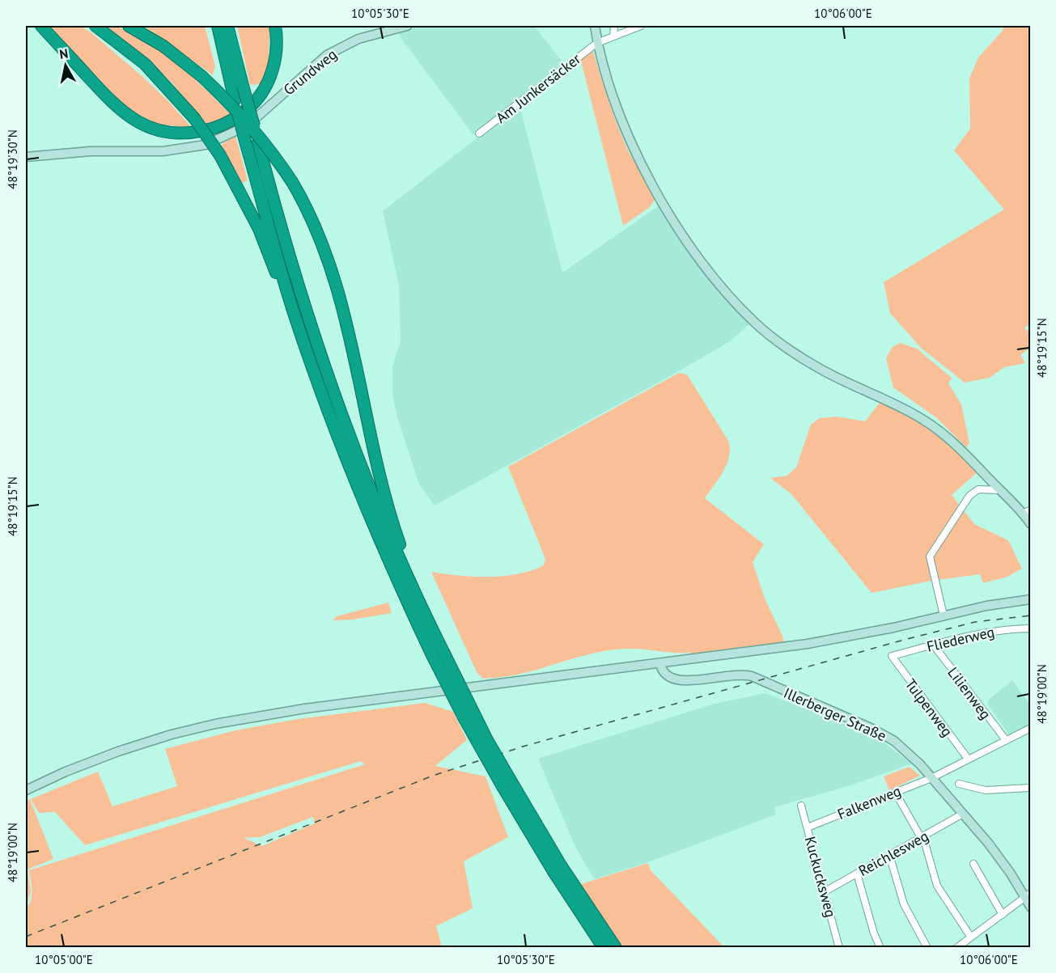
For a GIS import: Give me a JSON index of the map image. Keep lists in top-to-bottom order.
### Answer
{
  "streets": {
    "main road": ["Grundweg", "Illerberger Straße"],
    "street": [
      "Am Junkersäcker",
      "Fliederweg",
      "Lilienweg",
      "Tulpenweg",
      "Falkenweg",
      "Reichlesweg",
      "Kuckucksweg"
    ]
  },
  "crossings": [
    ["Fliederweg", "Lilienweg"],
    ["Fliederweg", "Tulpenweg"],
    ["Lilienweg", "Falkenweg"],
    ["Tulpenweg", "Falkenweg"],
    ["Illerberger Straße", "Falkenweg"],
    ["Illerberger Straße", "Reichlesweg"],
    ["Falkenweg", "Kuckucksweg"],
    ["Reichlesweg", "Kuckucksweg"]
  ],
  "north": "top",
  "coordinates": [
    "10°05'30\"E",
    "10°06'00\"E",
    "48°19'30\"N",
    "48°19'15\"N",
    "48°19'00\"N",
    "10°05'00\"E"
  ]
}
